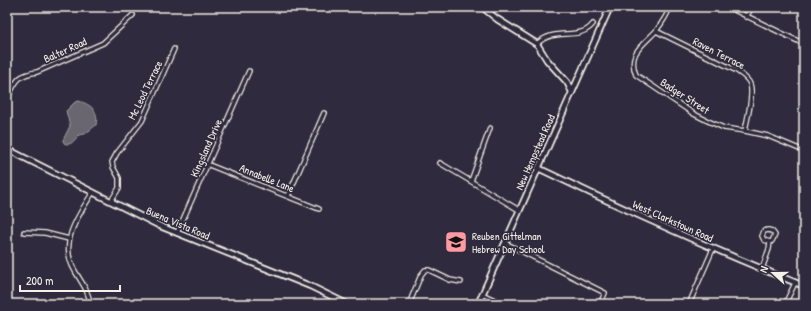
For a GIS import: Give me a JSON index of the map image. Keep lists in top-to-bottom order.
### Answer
{
  "streets": {
    "street": [
      "Balter Road",
      "Raven Terrace",
      "Mc Leod Terrace",
      "Badger Street",
      "Kingsland Drive",
      "New Hempstead Road",
      "Annabelle Lane",
      "West Clarkstown Road",
      "Buena Vista Road"
    ]
  },
  "crossings": [
    ["Raven Terrace", "Badger Street"],
    ["Mc Leod Terrace", "Buena Vista Road"],
    ["Kingsland Drive", "Annabelle Lane"],
    ["Kingsland Drive", "Buena Vista Road"],
    ["New Hempstead Road", "West Clarkstown Road"]
  ],
  "places": {
    "school or university": ["Reuben Gittelman Hebrew Day School"]
  },
  "scale_bar": "200 m",
  "north": "left"
}
